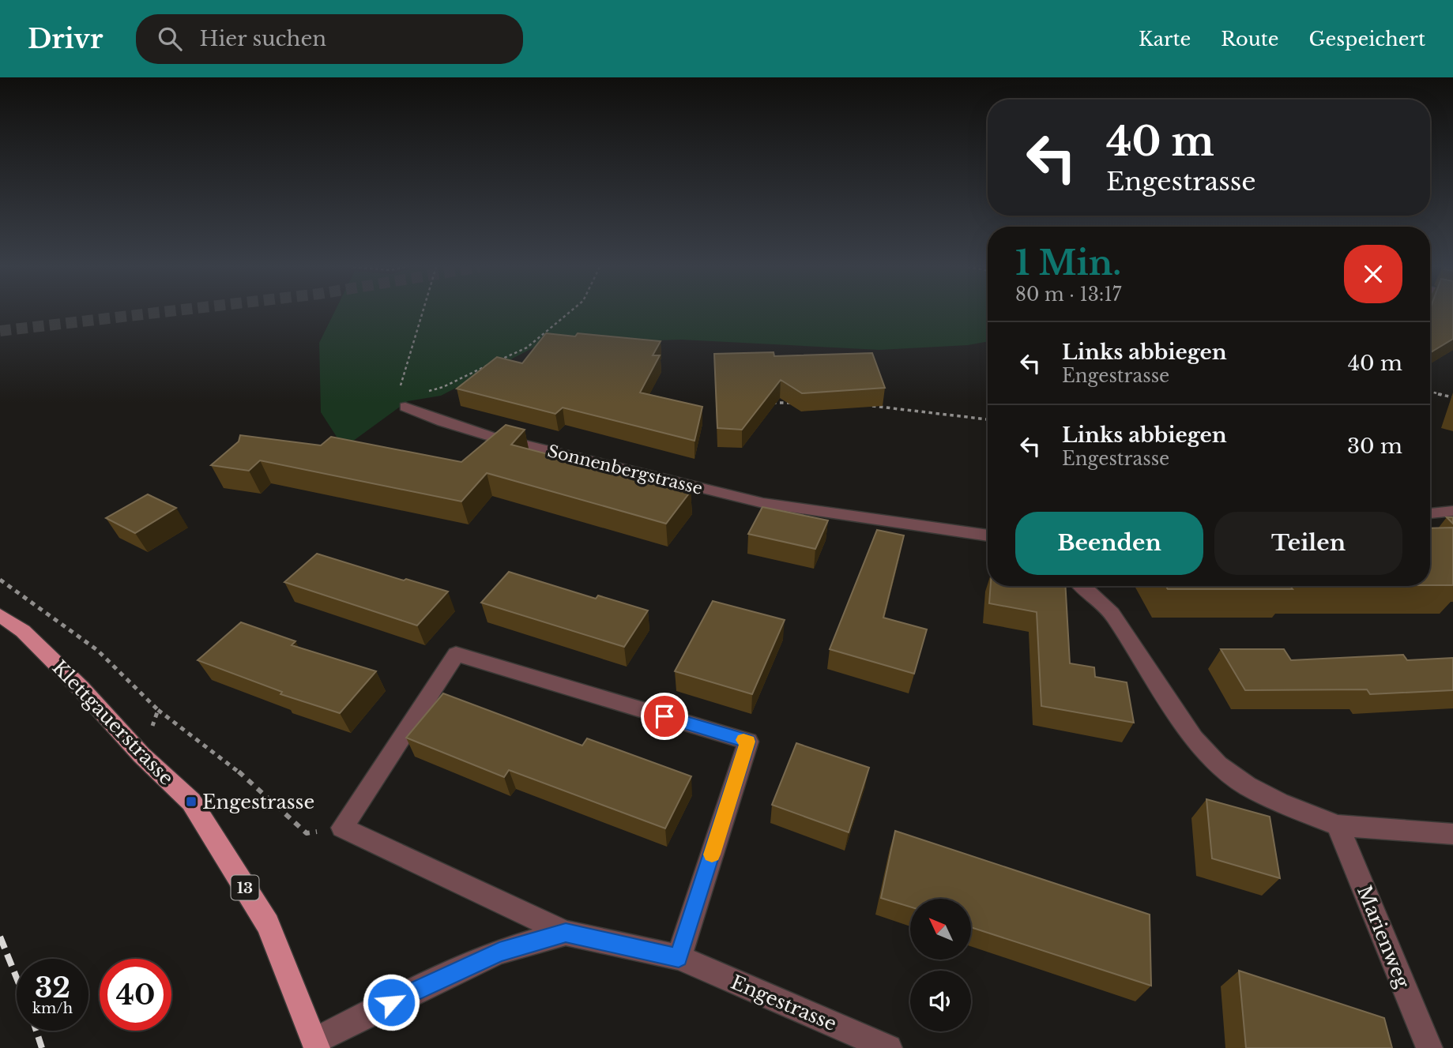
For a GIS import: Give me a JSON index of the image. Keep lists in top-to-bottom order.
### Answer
{
  "streets": {
    "main road": ["Klettgauerstrasse", "13"],
    "street": ["Sonnenbergstrasse", "Marienweg", "Engestrasse"]
  },
  "crossings": [
    ["Klettgauerstrasse", "Engestrasse"]
  ],
  "places": {
    "transit": ["Engestrasse"]
  },
  "north": "top left",
  "page": {
    "header": "Drivr",
    "search": "Hier suchen",
    "nav": ["Karte", "Route", "Gespeichert"],
    "turn": ["40 m", "Engestrasse"],
    "heading": ["1 Min.", "80 m · 13:17"],
    "list": [
      {
        "name": "Links abbiegen",
        "note": "Engestrasse",
        "value": "40 m"
      },
      {
        "name": "Links abbiegen",
        "note": "Engestrasse",
        "value": "30 m"
      }
    ],
    "buttons": ["Beenden", "Teilen"],
    "speed": "32 km/h",
    "limit": "40"
  }
}
